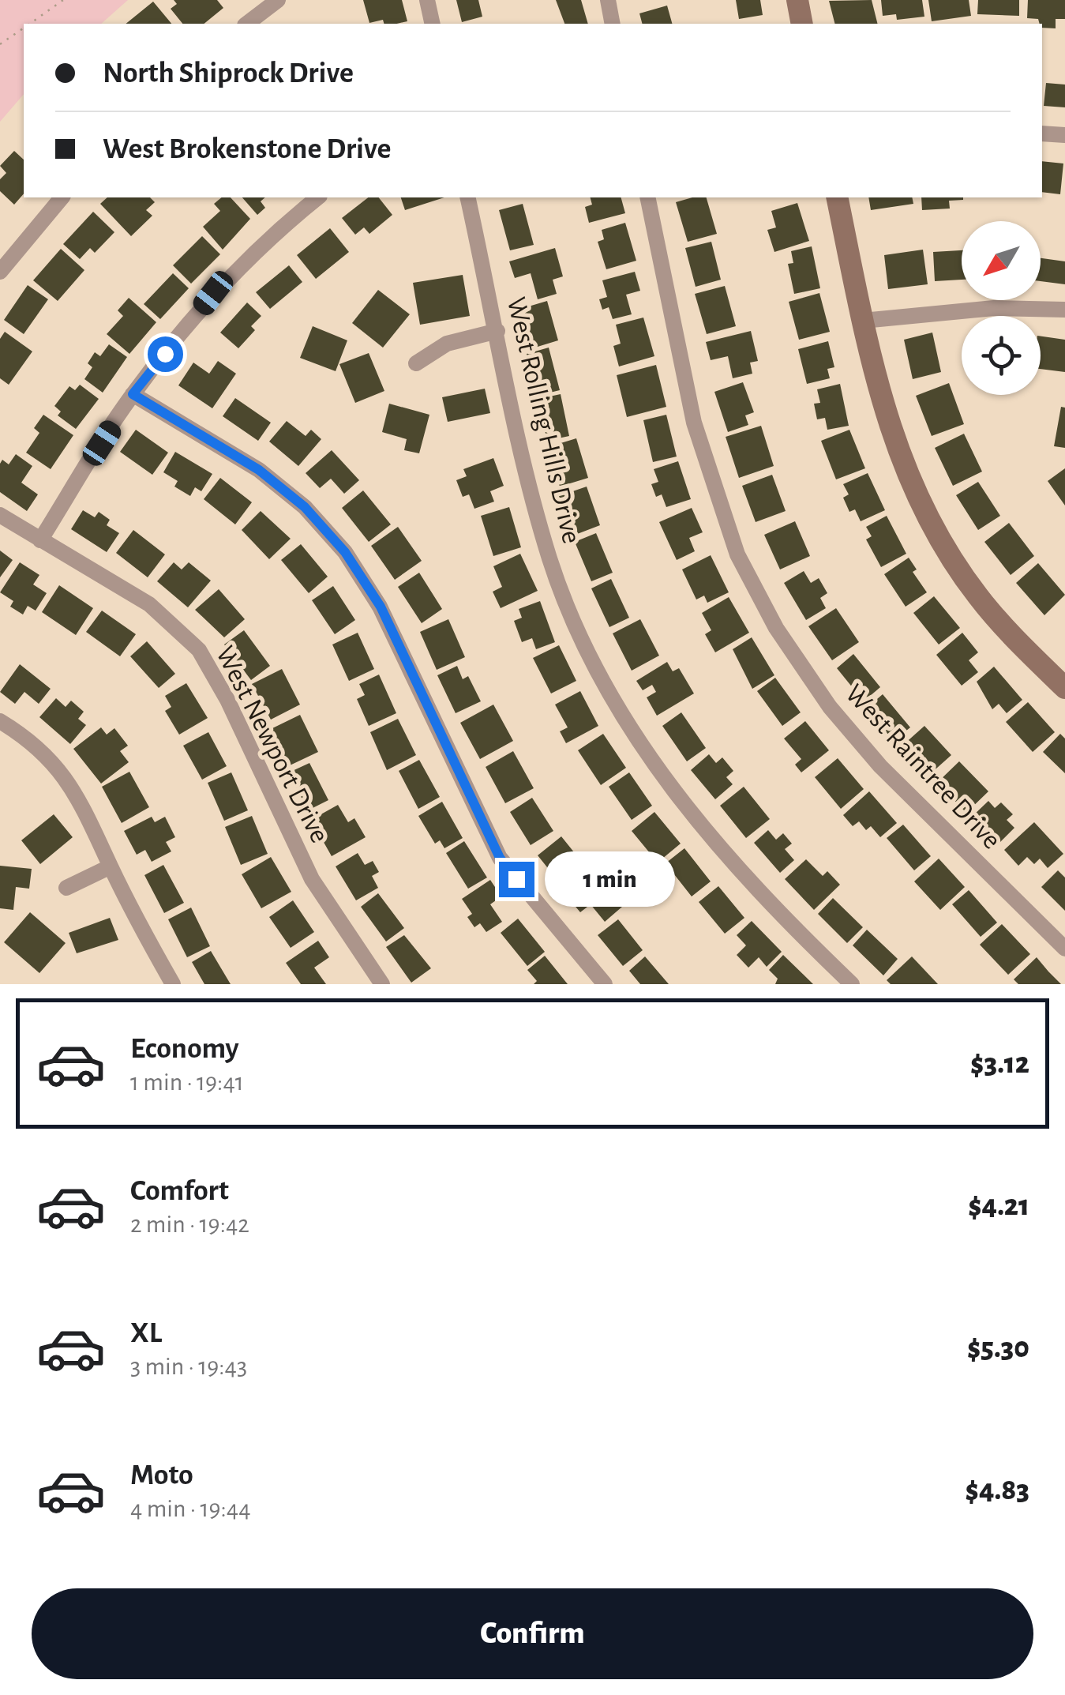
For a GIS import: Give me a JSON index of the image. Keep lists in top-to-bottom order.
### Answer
{
  "streets": {
    "street": ["West Rolling Hills Drive", "West Newport Drive", "West Raintree Drive"]
  },
  "north": "bottom left",
  "page": {
    "banner": ["North Shiprock Drive", "West Brokenstone Drive"],
    "bubble": "1 min",
    "list": [
      {
        "name": "Economy",
        "note": "1 min · 19:41",
        "value": "$3.12"
      },
      {
        "name": "Comfort",
        "note": "2 min · 19:42",
        "value": "$4.21"
      },
      {
        "name": "XL",
        "note": "3 min · 19:43",
        "value": "$5.30"
      },
      {
        "name": "Moto",
        "note": "4 min · 19:44",
        "value": "$4.83"
      }
    ],
    "buttons": "Confirm"
  }
}
